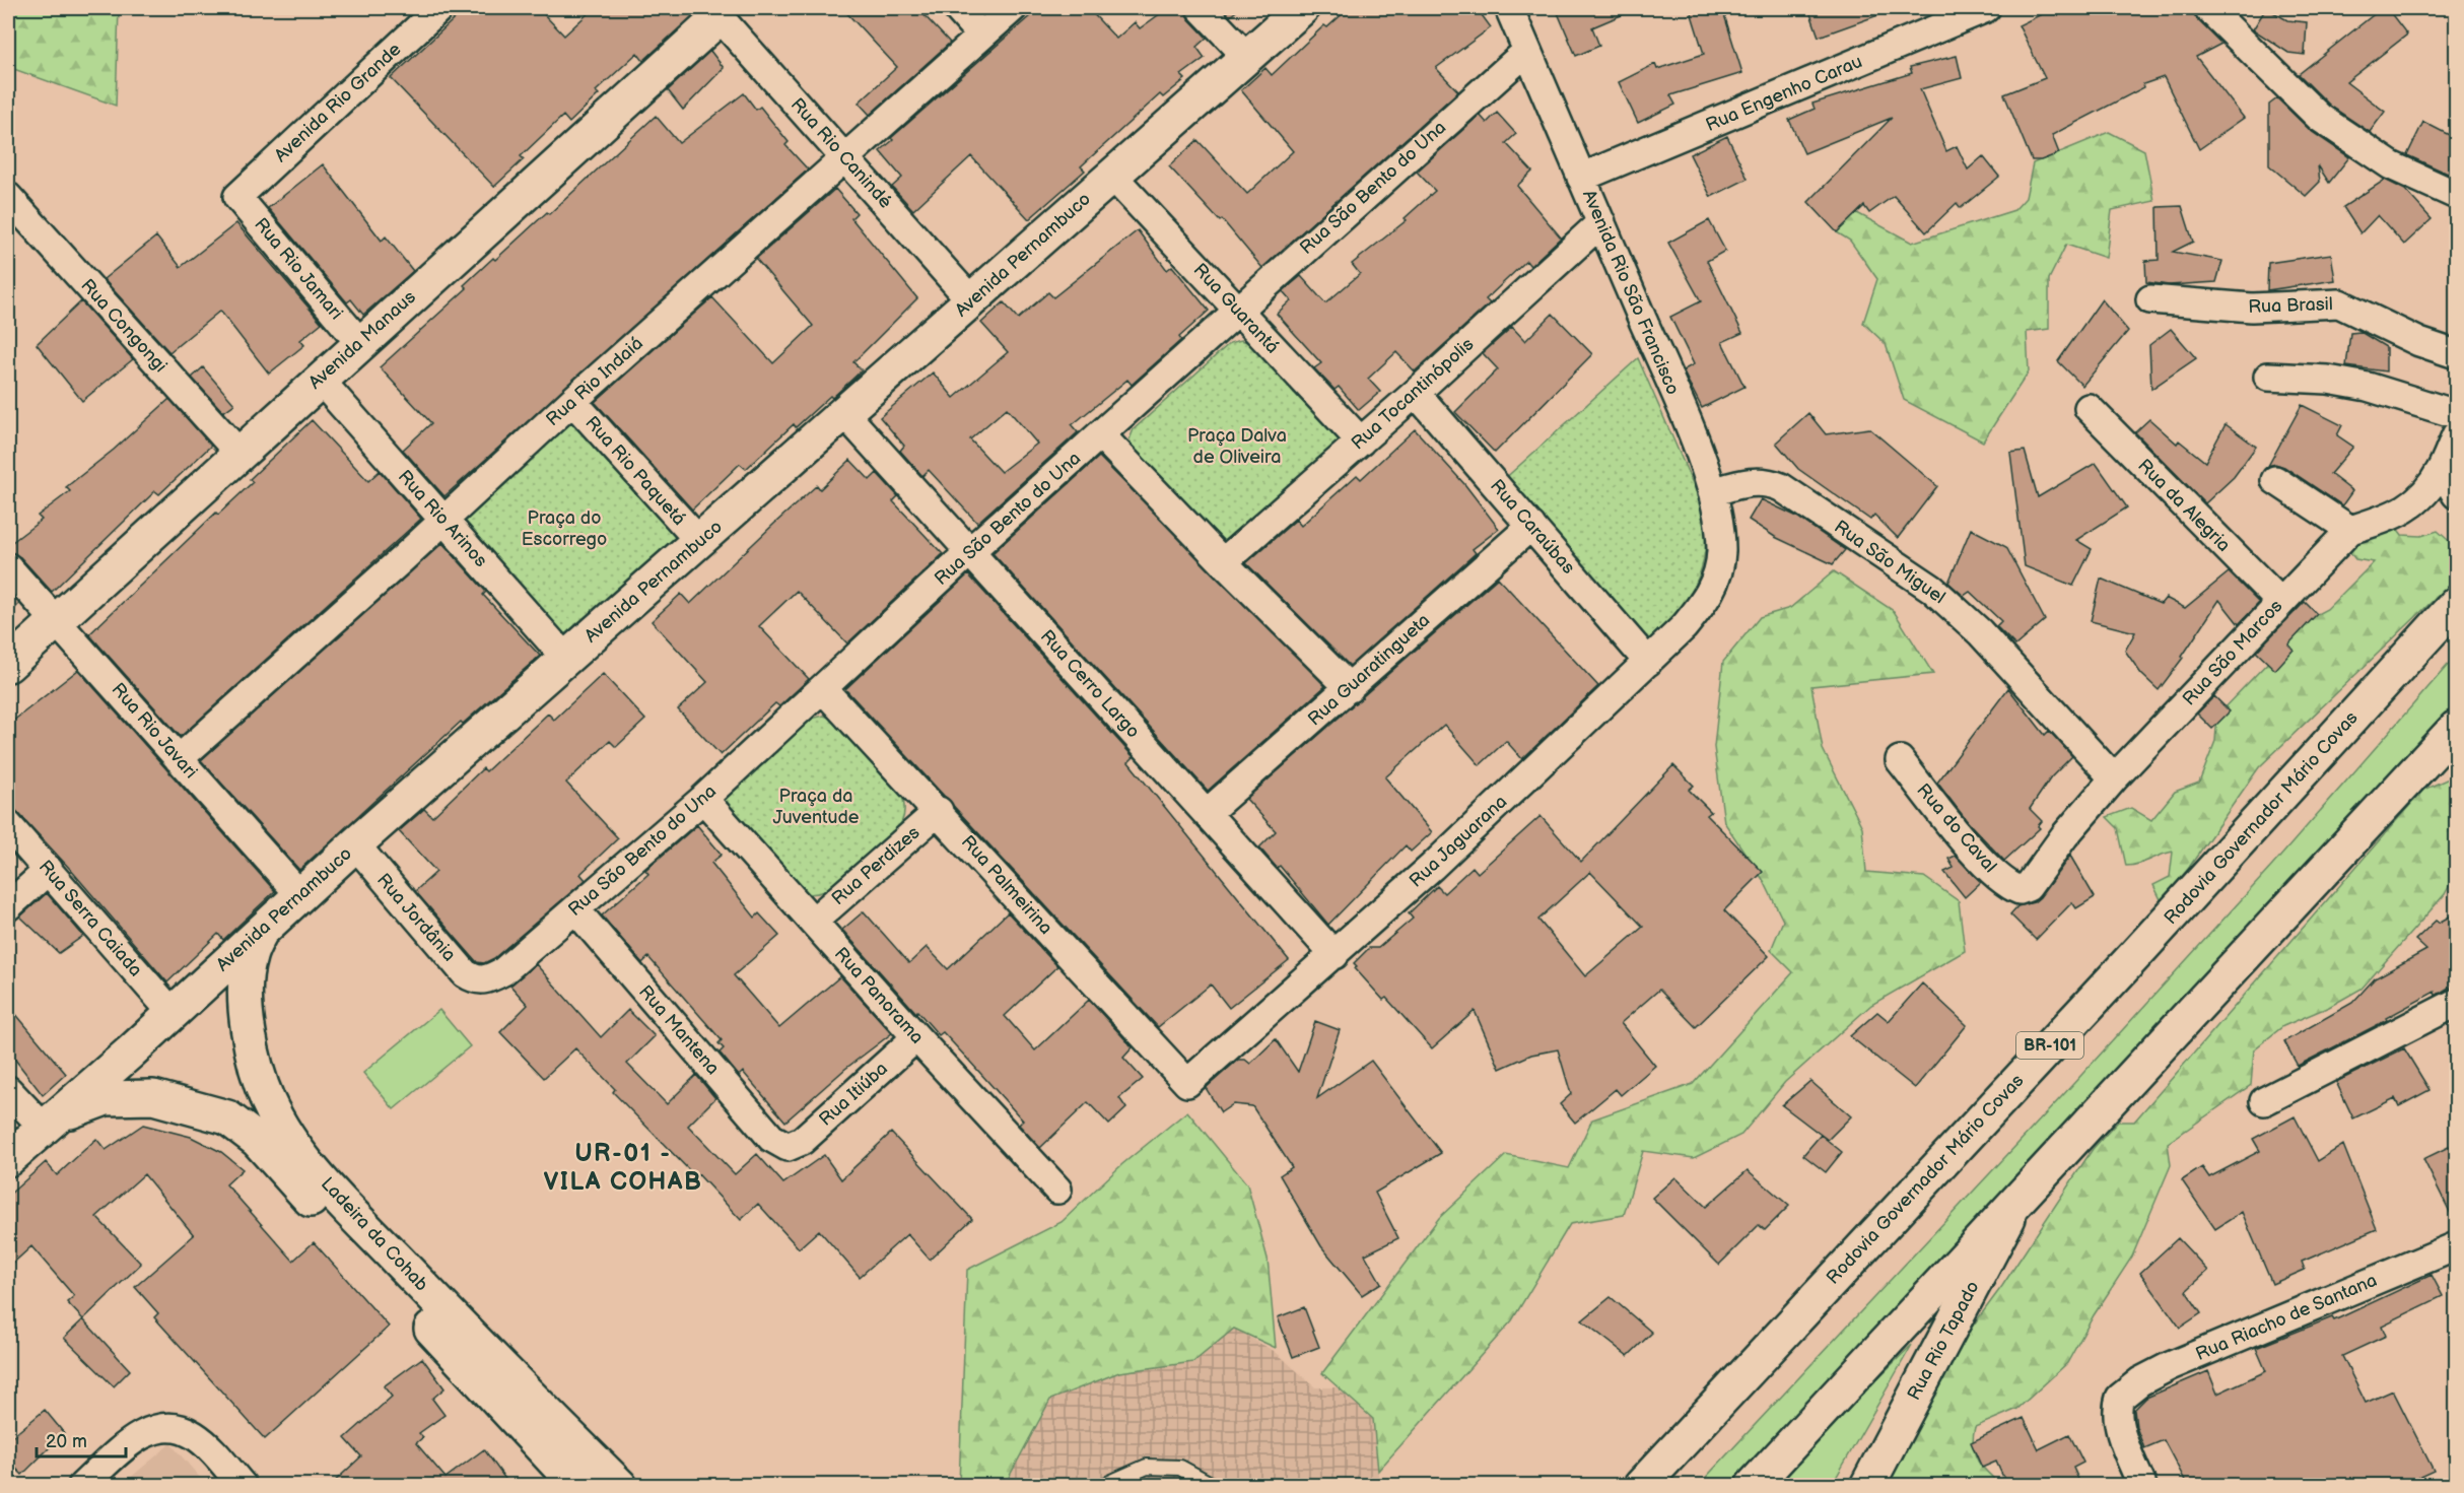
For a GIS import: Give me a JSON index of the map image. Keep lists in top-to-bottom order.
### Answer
{
  "streets": {
    "main road": [
      "Avenida Pernambuco",
      "Avenida Manaus",
      "Rodovia Governador Mário Covas",
      "BR-101",
      "Ladeira da Cohab",
      "Rua Rio Tapado"
    ],
    "street": [
      "Rua Engenho Carau",
      "Avenida Rio Grande",
      "Rua Rio Canindé",
      "Rua São Bento do Una",
      "Rua Rio Jamari",
      "Avenida Rio São Francisco",
      "Rua Brasil",
      "Rua Guarantá",
      "Rua Congongi",
      "Rua Rio Indaiá",
      "Rua Tocantinópolis",
      "Rua Rio Paquetá",
      "Rua da Alegria",
      "Rua Rio Arinos",
      "Rua Caraúbas",
      "Rua São Miguel",
      "Rua São Marcos",
      "Rua Guaratingueta",
      "Rua Cerro Largo",
      "Rua Rio Javari",
      "Rua do Caval",
      "Rua Jaguarana",
      "Rua Perdizes",
      "Rua Palmeirina",
      "Rua Jordânia",
      "Rua Serra Caiada",
      "Rua Panorama",
      "Rua Mantena",
      "Rua Itiúba",
      "Rua Riacho de Santana"
    ]
  },
  "crossings": [
    ["Rua Engenho Carau", "Avenida Rio São Francisco"],
    ["Avenida Rio Grande", "Rua Rio Jamari"],
    ["Rua Rio Canindé", "Avenida Pernambuco"],
    ["Rua Rio Canindé", "Avenida Manaus"],
    ["Rua Rio Canindé", "Rua Rio Indaiá"],
    ["Rua São Bento do Una", "Avenida Rio São Francisco"],
    ["Rua São Bento do Una", "Rua Guarantá"],
    ["Rua São Bento do Una", "Rua Cerro Largo"],
    ["Rua São Bento do Una", "Rua Palmeirina"],
    ["Rua São Bento do Una", "Rua Jordânia"],
    ["Rua São Bento do Una", "Rua Panorama"],
    ["Rua São Bento do Una", "Rua Mantena"],
    ["Avenida Pernambuco", "Rua Guarantá"],
    ["Avenida Pernambuco", "Rua Rio Paquetá"],
    ["Avenida Pernambuco", "Rua Rio Arinos"],
    ["Avenida Pernambuco", "Rua Cerro Largo"],
    ["Avenida Pernambuco", "Rua Rio Javari"],
    ["Avenida Pernambuco", "Rua Jordânia"],
    ["Avenida Pernambuco", "Rua Serra Caiada"],
    ["Avenida Pernambuco", "Ladeira da Cohab"],
    ["Rua Rio Jamari", "Avenida Manaus"],
    ["Avenida Rio São Francisco", "Rua Tocantinópolis"],
    ["Avenida Rio São Francisco", "Rua São Miguel"],
    ["Avenida Rio São Francisco", "Rua Jaguarana"],
    ["Rua Guarantá", "Rua Tocantinópolis"],
    ["Rua Congongi", "Avenida Manaus"],
    ["Avenida Manaus", "Rua Rio Arinos"],
    ["Avenida Manaus", "Rua Rio Javari"],
    ["Rua Rio Indaiá", "Rua Rio Paquetá"],
    ["Rua Rio Indaiá", "Rua Rio Arinos"],
    ["Rua Rio Indaiá", "Rua Rio Javari"],
    ["Rua Tocantinópolis", "Rua Caraúbas"],
    ["Rua da Alegria", "Rua São Marcos"],
    ["Rua Caraúbas", "Rua Guaratingueta"],
    ["Rua Caraúbas", "Rua Jaguarana"],
    ["Rua São Miguel", "Rua São Marcos"],
    ["Rua São Marcos", "Rua do Caval"],
    ["Rua Guaratingueta", "Rua Cerro Largo"],
    ["Rua Cerro Largo", "Rua Jaguarana"],
    ["Rua Jaguarana", "Rua Palmeirina"],
    ["Rua Perdizes", "Rua Palmeirina"],
    ["Rua Perdizes", "Rua Panorama"],
    ["Rua Panorama", "Rua Itiúba"],
    ["Rua Mantena", "Rua Itiúba"]
  ],
  "districts": ["UR-01 - VILA COHAB"],
  "parks": ["Praça Dalva de Oliveira", "Praça do Escorrego", "Praça da Juventude"],
  "scale_bar": "20 m"
}
